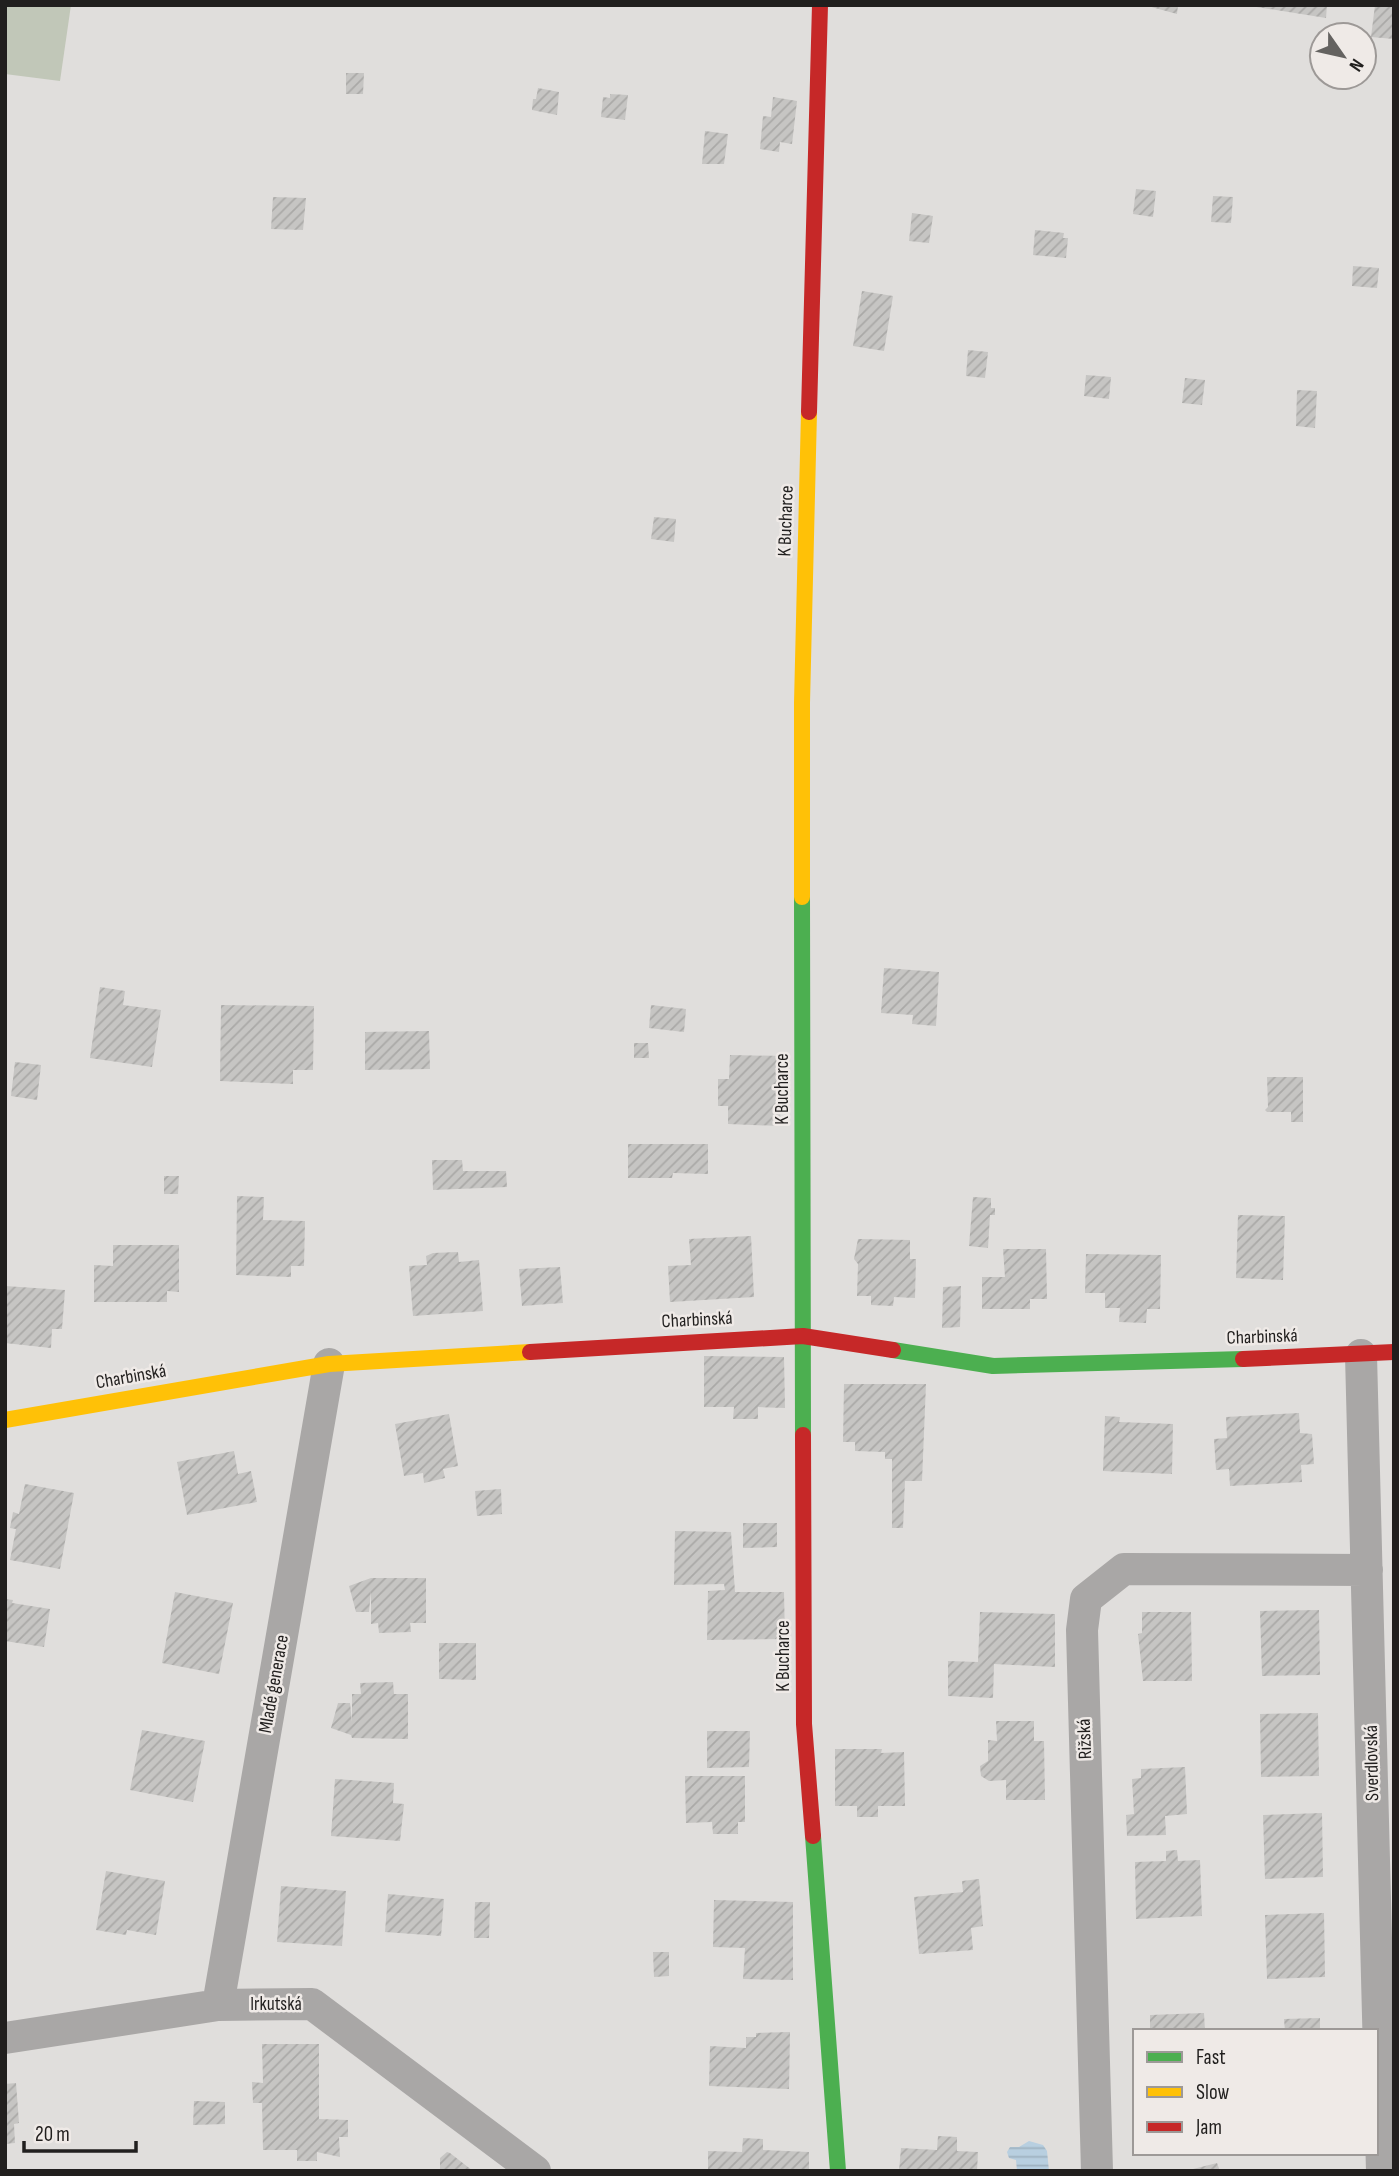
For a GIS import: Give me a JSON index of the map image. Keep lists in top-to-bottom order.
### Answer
{
  "streets": {
    "street": [
      "K Bucharce",
      "Charbinská",
      "Mladé generace",
      "Rižská",
      "Sverdlovská",
      "Irkutská"
    ]
  },
  "crossings": [
    ["K Bucharce", "Charbinská"],
    ["Charbinská", "Mladé generace"],
    ["Charbinská", "Sverdlovská"],
    ["Mladé generace", "Irkutská"],
    ["Rižská", "Sverdlovská"]
  ],
  "legend": ["Fast", "Slow", "Jam"],
  "scale_bar": "20 m",
  "north": "bottom right"
}
